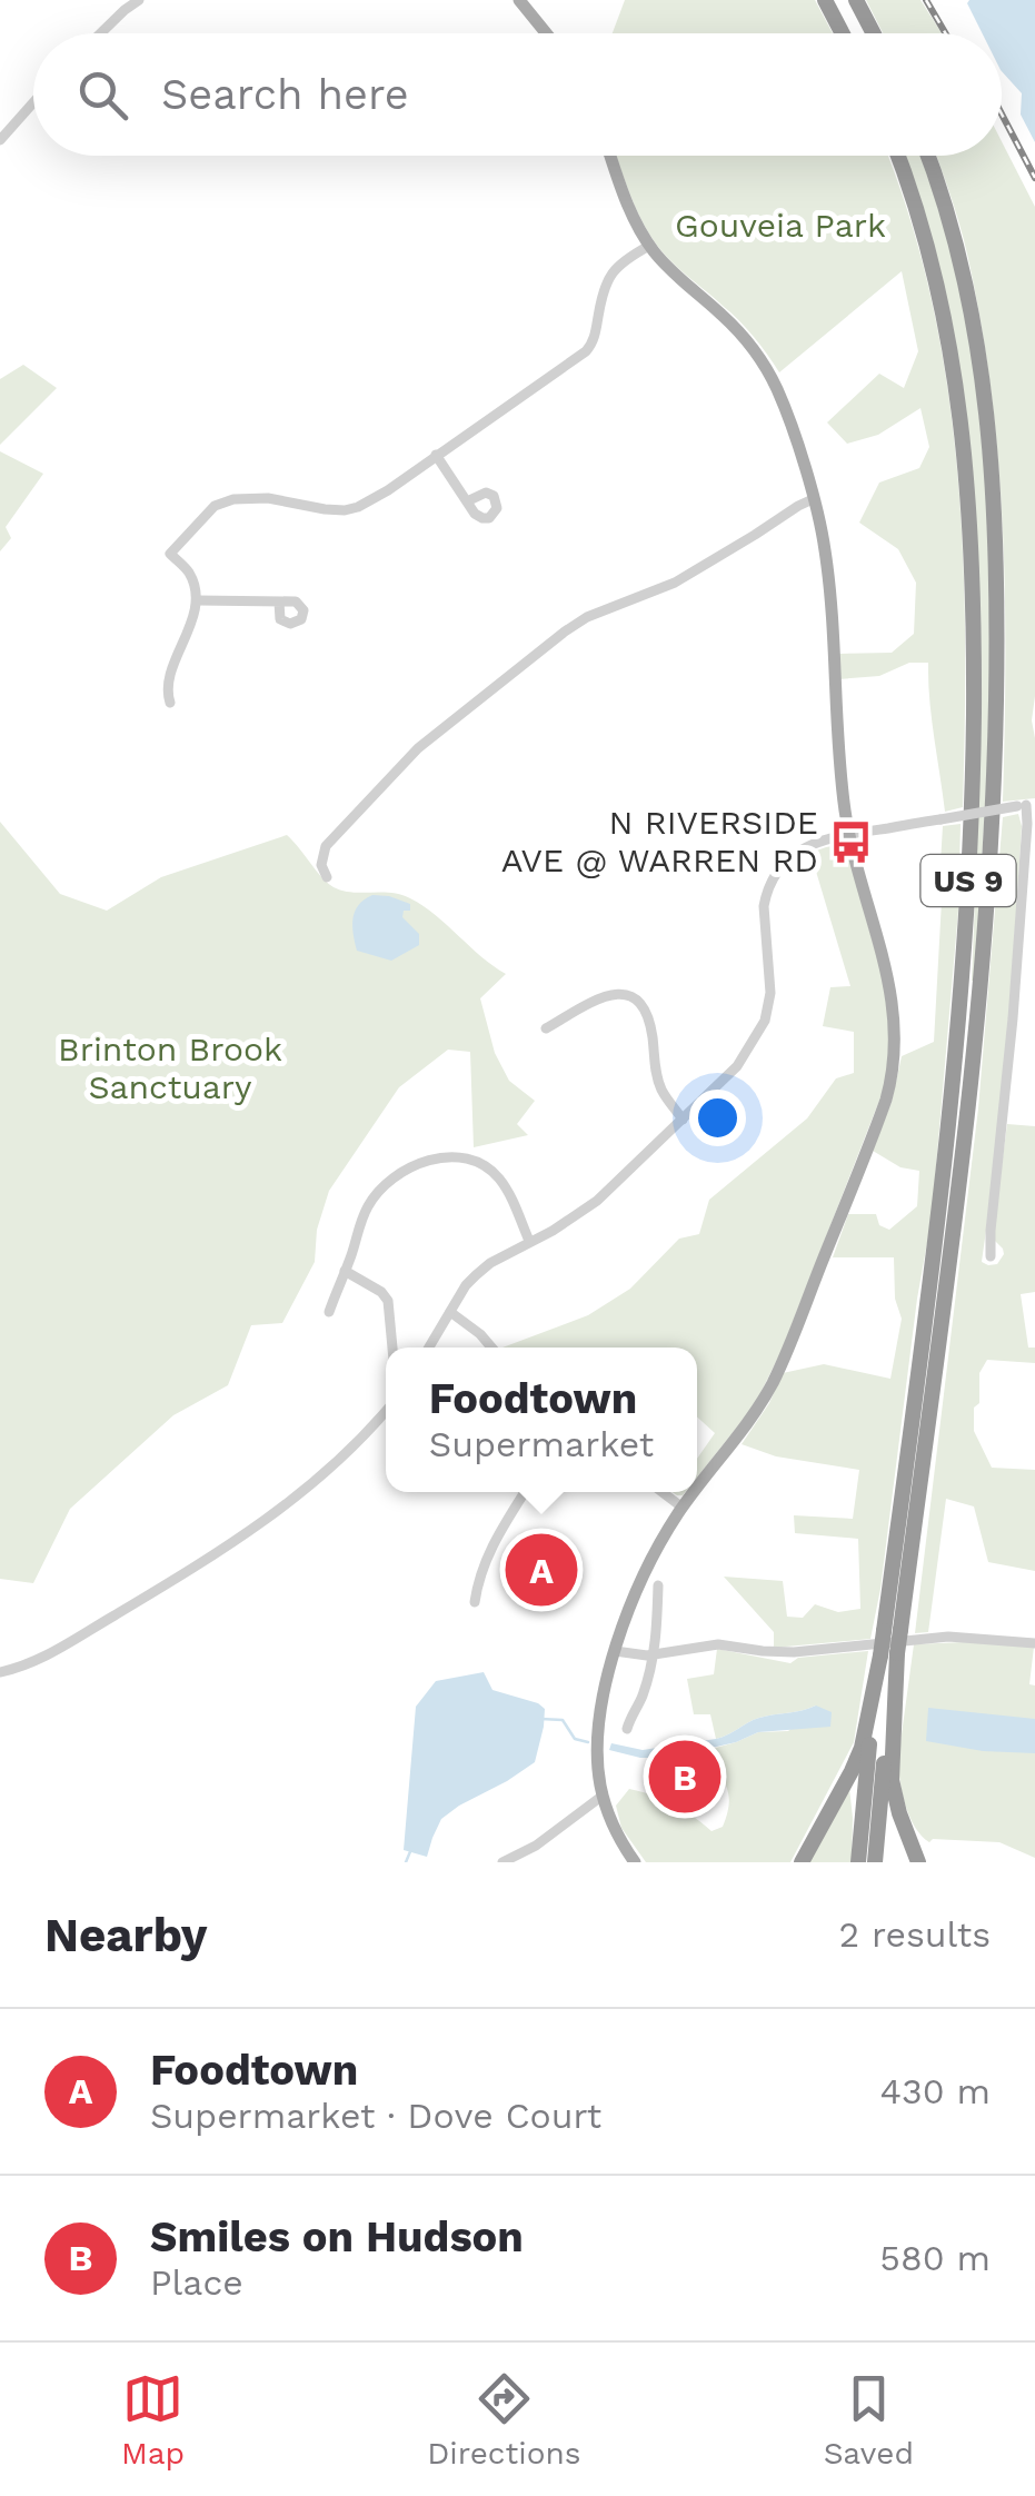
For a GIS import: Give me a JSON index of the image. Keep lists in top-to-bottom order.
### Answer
{
  "streets": {
    "highway": ["US 9"]
  },
  "parks": ["Gouveia Park", "Brinton Brook Sanctuary"],
  "places": {
    "bus stop": ["N RIVERSIDE AVE @ WARREN RD"]
  },
  "page": {
    "search": "Search here",
    "popup": ["Foodtown", "Supermarket"],
    "pins": ["A", "B"],
    "heading": ["Nearby", "2 results"],
    "list": [
      {
        "mark": "A",
        "name": "Foodtown",
        "note": "Supermarket · Dove Court",
        "value": "430 m"
      },
      {
        "mark": "B",
        "name": "Smiles on Hudson",
        "note": "Place",
        "value": "580 m"
      }
    ],
    "nav": ["Map", "Directions", "Saved"]
  }
}
